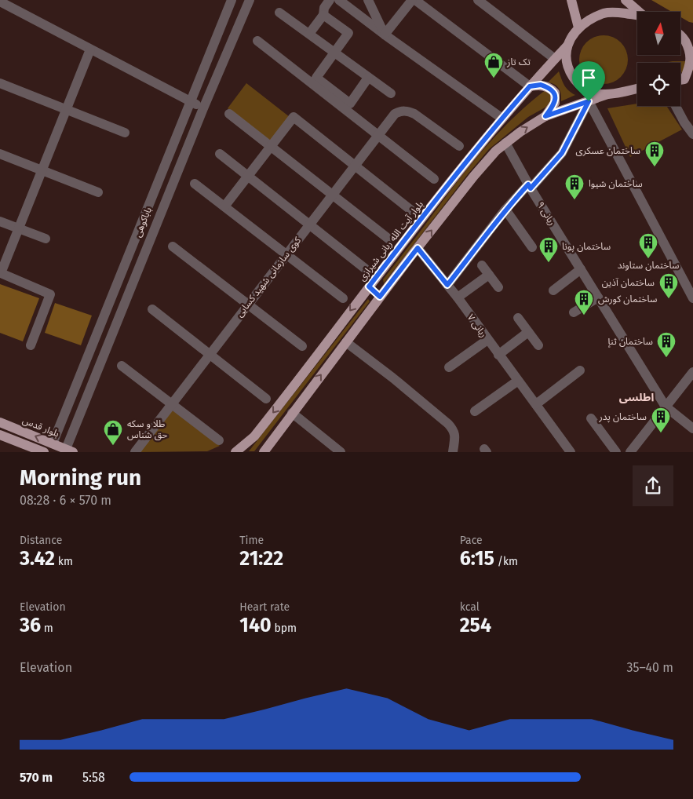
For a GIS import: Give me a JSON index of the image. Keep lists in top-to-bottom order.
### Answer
{
  "streets": {
    "main road": ["بلوار آیت الله ربانی شیرازی", "بلوار قدس"],
    "street": [
      "ربانی ۹",
      "باباکوهی",
      "کوی سازمانی شهید کسایی",
      "ربانی ۷"
    ]
  },
  "crossings": [
    ["باباکوهی", "بلوار قدس"]
  ],
  "districts": ["اطلسی"],
  "places": {
    "shop": ["تک تاز", "طلا و سکه حق شناس"],
    "building": [
      "ساختمان عسکری",
      "ساختمان شیوا",
      "ساختمان ستاوند",
      "ساختمان پونا",
      "ساختمان آذین",
      "ساختمان کورش",
      "ساختمان ثنإ",
      "ساختمان پدر"
    ]
  },
  "north": "top",
  "page": {
    "heading": ["Morning run", "08:28 · 6 × 570 m"],
    "stats": [
      ["Distance", "3.42 km"],
      ["Time", "21:22"],
      ["Pace", "6:15 /km"],
      ["Elevation", "36 m"],
      ["Heart rate", "140 bpm"],
      ["kcal", "254"]
    ],
    "chart": ["Elevation", "35–40 m"],
    "list": [
      {
        "name": "570 m",
        "note": "5:58"
      }
    ]
  }
}
